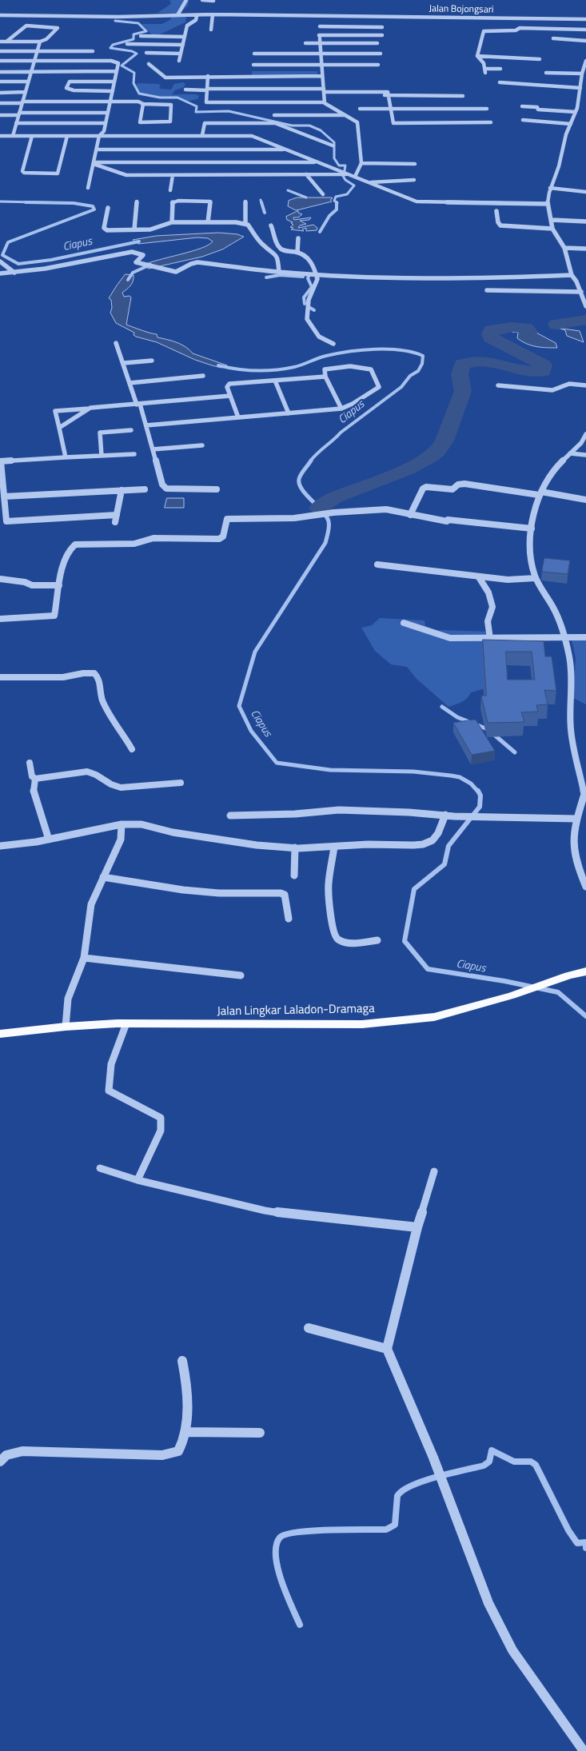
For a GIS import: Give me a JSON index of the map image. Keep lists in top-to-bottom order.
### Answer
{
  "streets": {
    "main road": ["Jalan Lingkar Laladon-Dramaga"],
    "street": ["Jalan Bojongsari"]
  },
  "water": ["Ciapus"]
}
